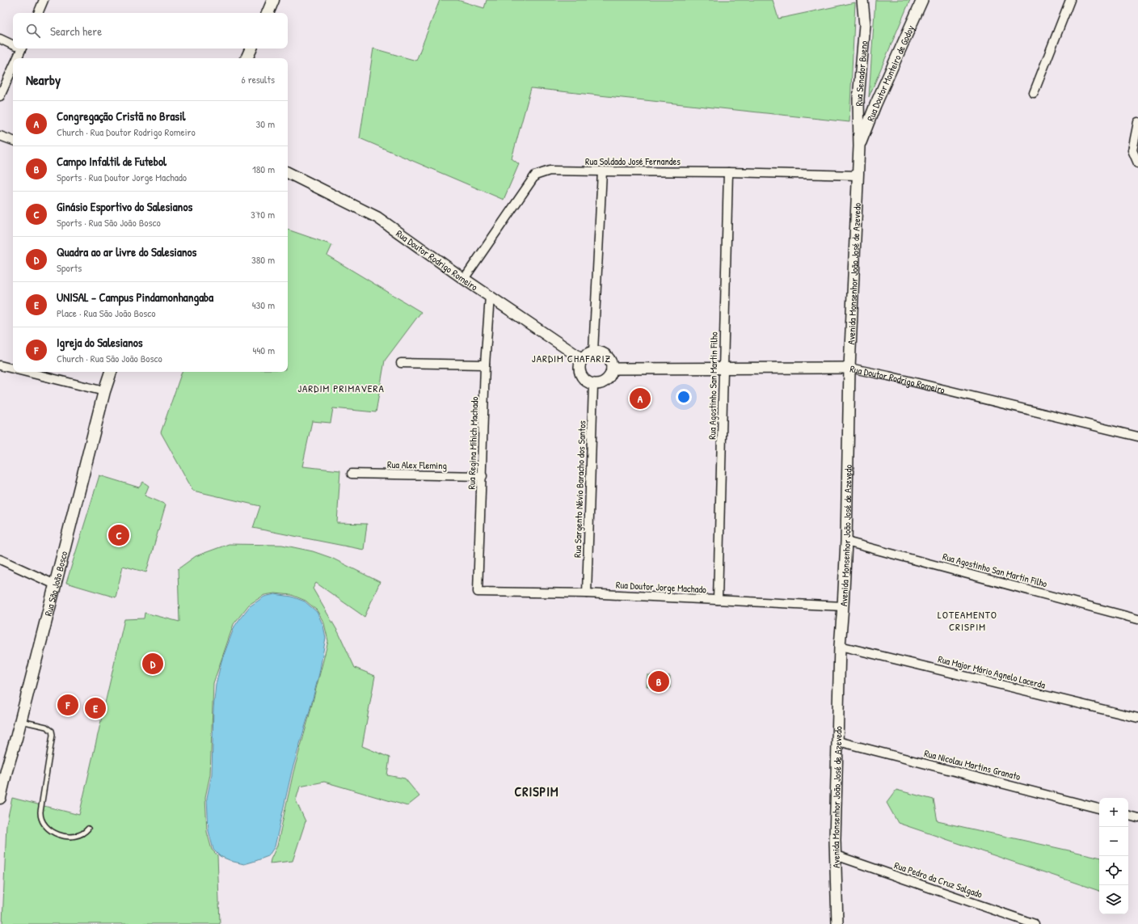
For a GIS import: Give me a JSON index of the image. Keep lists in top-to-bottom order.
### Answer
{
  "streets": {
    "main road": ["Rua São João Bosco"],
    "street": [
      "Rua Doutor Monteiro de Godoy",
      "Rua Senador Bueno",
      "Rua Soldado José Fernandes",
      "Rua Doutor Rodrigo Romeiro",
      "Avenida Monsenhor João José de Azevedo",
      "Rua Agostinho San Martin Filho",
      "Rua Regina Mihich Machado",
      "Rua Alex Fleming",
      "Rua Sargento Névio Baracho dos Santos",
      "Rua Doutor Jorge Machado",
      "Rua Major Mário Agnelo Lacerda",
      "Rua Nicolau Martins Granato",
      "Rua Pedro da Cruz Salgado"
    ]
  },
  "crossings": [
    ["Rua Doutor Monteiro de Godoy", "Rua Senador Bueno"],
    ["Rua Doutor Monteiro de Godoy", "Avenida Monsenhor João José de Azevedo"],
    ["Rua Senador Bueno", "Avenida Monsenhor João José de Azevedo"],
    ["Rua Soldado José Fernandes", "Rua Doutor Rodrigo Romeiro"],
    ["Rua Soldado José Fernandes", "Avenida Monsenhor João José de Azevedo"],
    ["Rua Soldado José Fernandes", "Rua Agostinho San Martin Filho"],
    ["Rua Doutor Rodrigo Romeiro", "Avenida Monsenhor João José de Azevedo"],
    ["Rua Doutor Rodrigo Romeiro", "Rua Agostinho San Martin Filho"],
    ["Rua Doutor Rodrigo Romeiro", "Rua Regina Mihich Machado"],
    ["Rua Doutor Rodrigo Romeiro", "Rua Sargento Névio Baracho dos Santos"],
    ["Avenida Monsenhor João José de Azevedo", "Rua Agostinho San Martin Filho"],
    ["Avenida Monsenhor João José de Azevedo", "Rua Doutor Jorge Machado"],
    ["Avenida Monsenhor João José de Azevedo", "Rua Major Mário Agnelo Lacerda"],
    ["Avenida Monsenhor João José de Azevedo", "Rua Nicolau Martins Granato"],
    ["Avenida Monsenhor João José de Azevedo", "Rua Pedro da Cruz Salgado"],
    ["Rua Agostinho San Martin Filho", "Rua Doutor Jorge Machado"],
    ["Rua Regina Mihich Machado", "Rua Alex Fleming"],
    ["Rua Regina Mihich Machado", "Rua Doutor Jorge Machado"],
    ["Rua Sargento Névio Baracho dos Santos", "Rua Doutor Jorge Machado"]
  ],
  "districts": [
    "JARDIM CHAFARIZ",
    "JARDIM PRIMAVERA",
    "LOTEAMENTO CRISPIM",
    "CRISPIM"
  ],
  "page": {
    "search": "Search here",
    "heading": ["Nearby", "6 results"],
    "list": [
      {
        "mark": "A",
        "name": "Congregação Cristã no Brasil",
        "note": "Church · Rua Doutor Rodrigo Romeiro",
        "value": "30 m"
      },
      {
        "mark": "B",
        "name": "Campo Infaltil de Futebol",
        "note": "Sports · Rua Doutor Jorge Machado",
        "value": "180 m"
      },
      {
        "mark": "C",
        "name": "Ginásio Esportivo do Salesianos",
        "note": "Sports · Rua São João Bosco",
        "value": "370 m"
      },
      {
        "mark": "D",
        "name": "Quadra ao ar livre do Salesianos",
        "note": "Sports",
        "value": "380 m"
      },
      {
        "mark": "E",
        "name": "UNISAL - Campus Pindamonhangaba",
        "note": "Place · Rua São João Bosco",
        "value": "430 m"
      },
      {
        "mark": "F",
        "name": "Igreja do Salesianos",
        "note": "Church · Rua São João Bosco",
        "value": "440 m"
      }
    ],
    "pins": [
      "A",
      "C",
      "D",
      "B",
      "F",
      "E"
    ],
    "map_buttons": ["+", "−"]
  }
}
